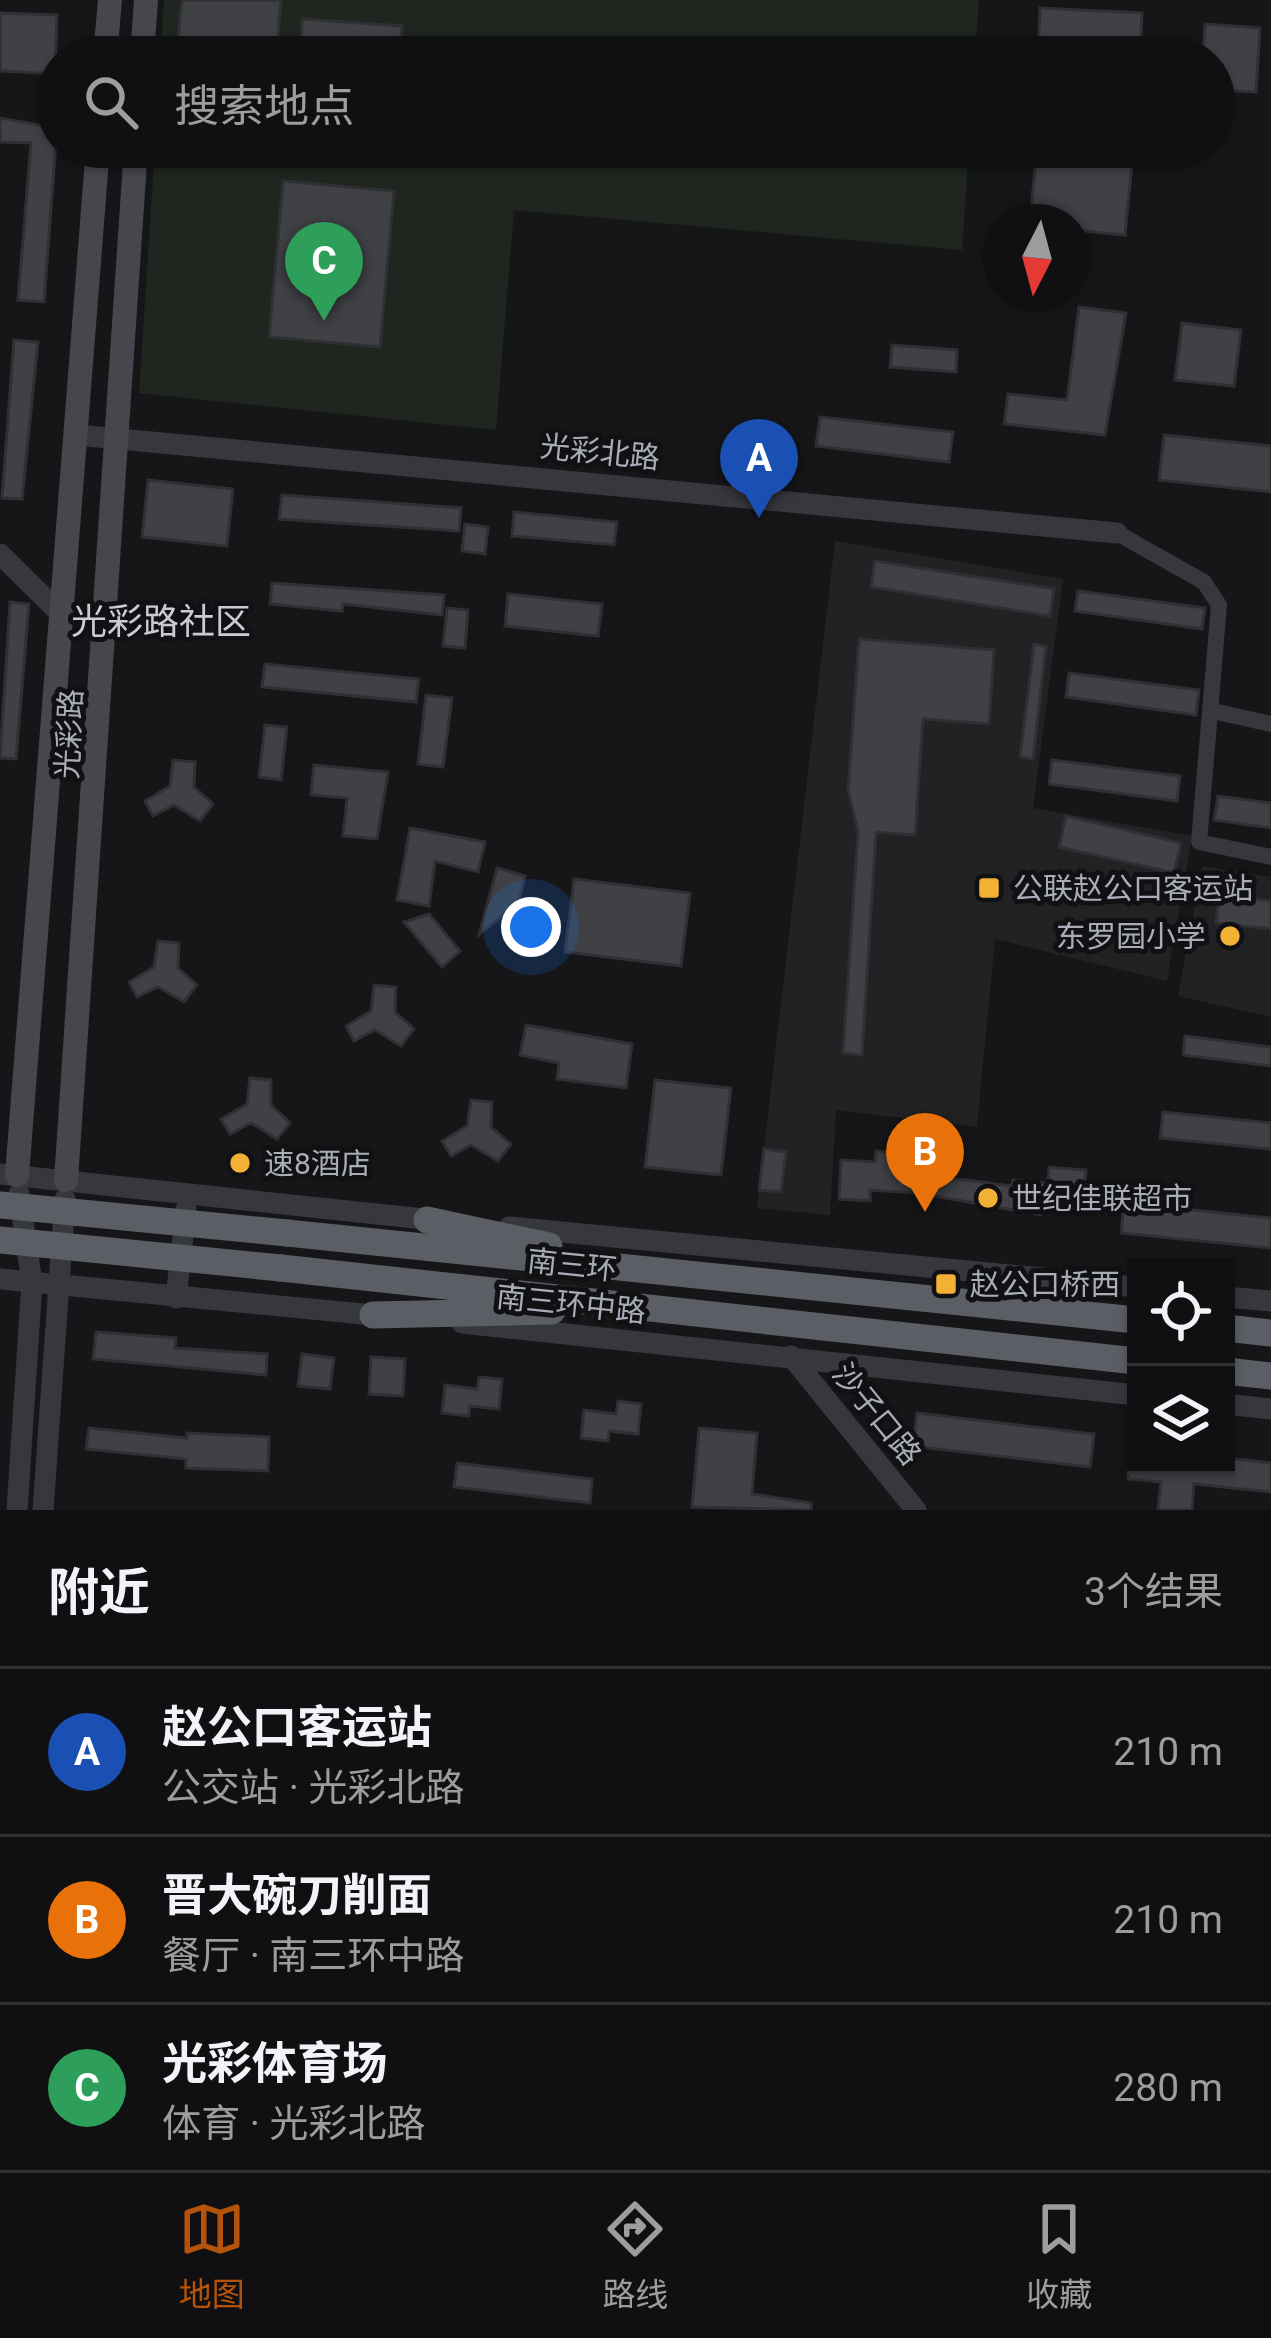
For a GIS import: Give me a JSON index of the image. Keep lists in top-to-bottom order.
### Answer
{
  "streets": {
    "highway": ["南三环"],
    "main road": ["光彩路"],
    "street": ["光彩北路", "南三环中路", "沙子口路"]
  },
  "crossings": [
    ["光彩北路", "光彩路"],
    ["南三环中路", "沙子口路"]
  ],
  "districts": ["光彩路社区"],
  "places": {
    "transit": ["公联赵公口客运站", "赵公口桥西"],
    "other": ["东罗园小学", "速8酒店", "世纪佳联超市"]
  },
  "north": "bottom",
  "page": {
    "search": "搜索地点",
    "pins": ["C", "A", "B"],
    "heading": ["附近", "3个结果"],
    "list": [
      {
        "mark": "A",
        "name": "赵公口客运站",
        "note": "公交站 · 光彩北路",
        "value": "210 m"
      },
      {
        "mark": "B",
        "name": "晋大碗刀削面",
        "note": "餐厅 · 南三环中路",
        "value": "210 m"
      },
      {
        "mark": "C",
        "name": "光彩体育场",
        "note": "体育 · 光彩北路",
        "value": "280 m"
      }
    ],
    "nav": ["地图", "路线", "收藏"]
  }
}
